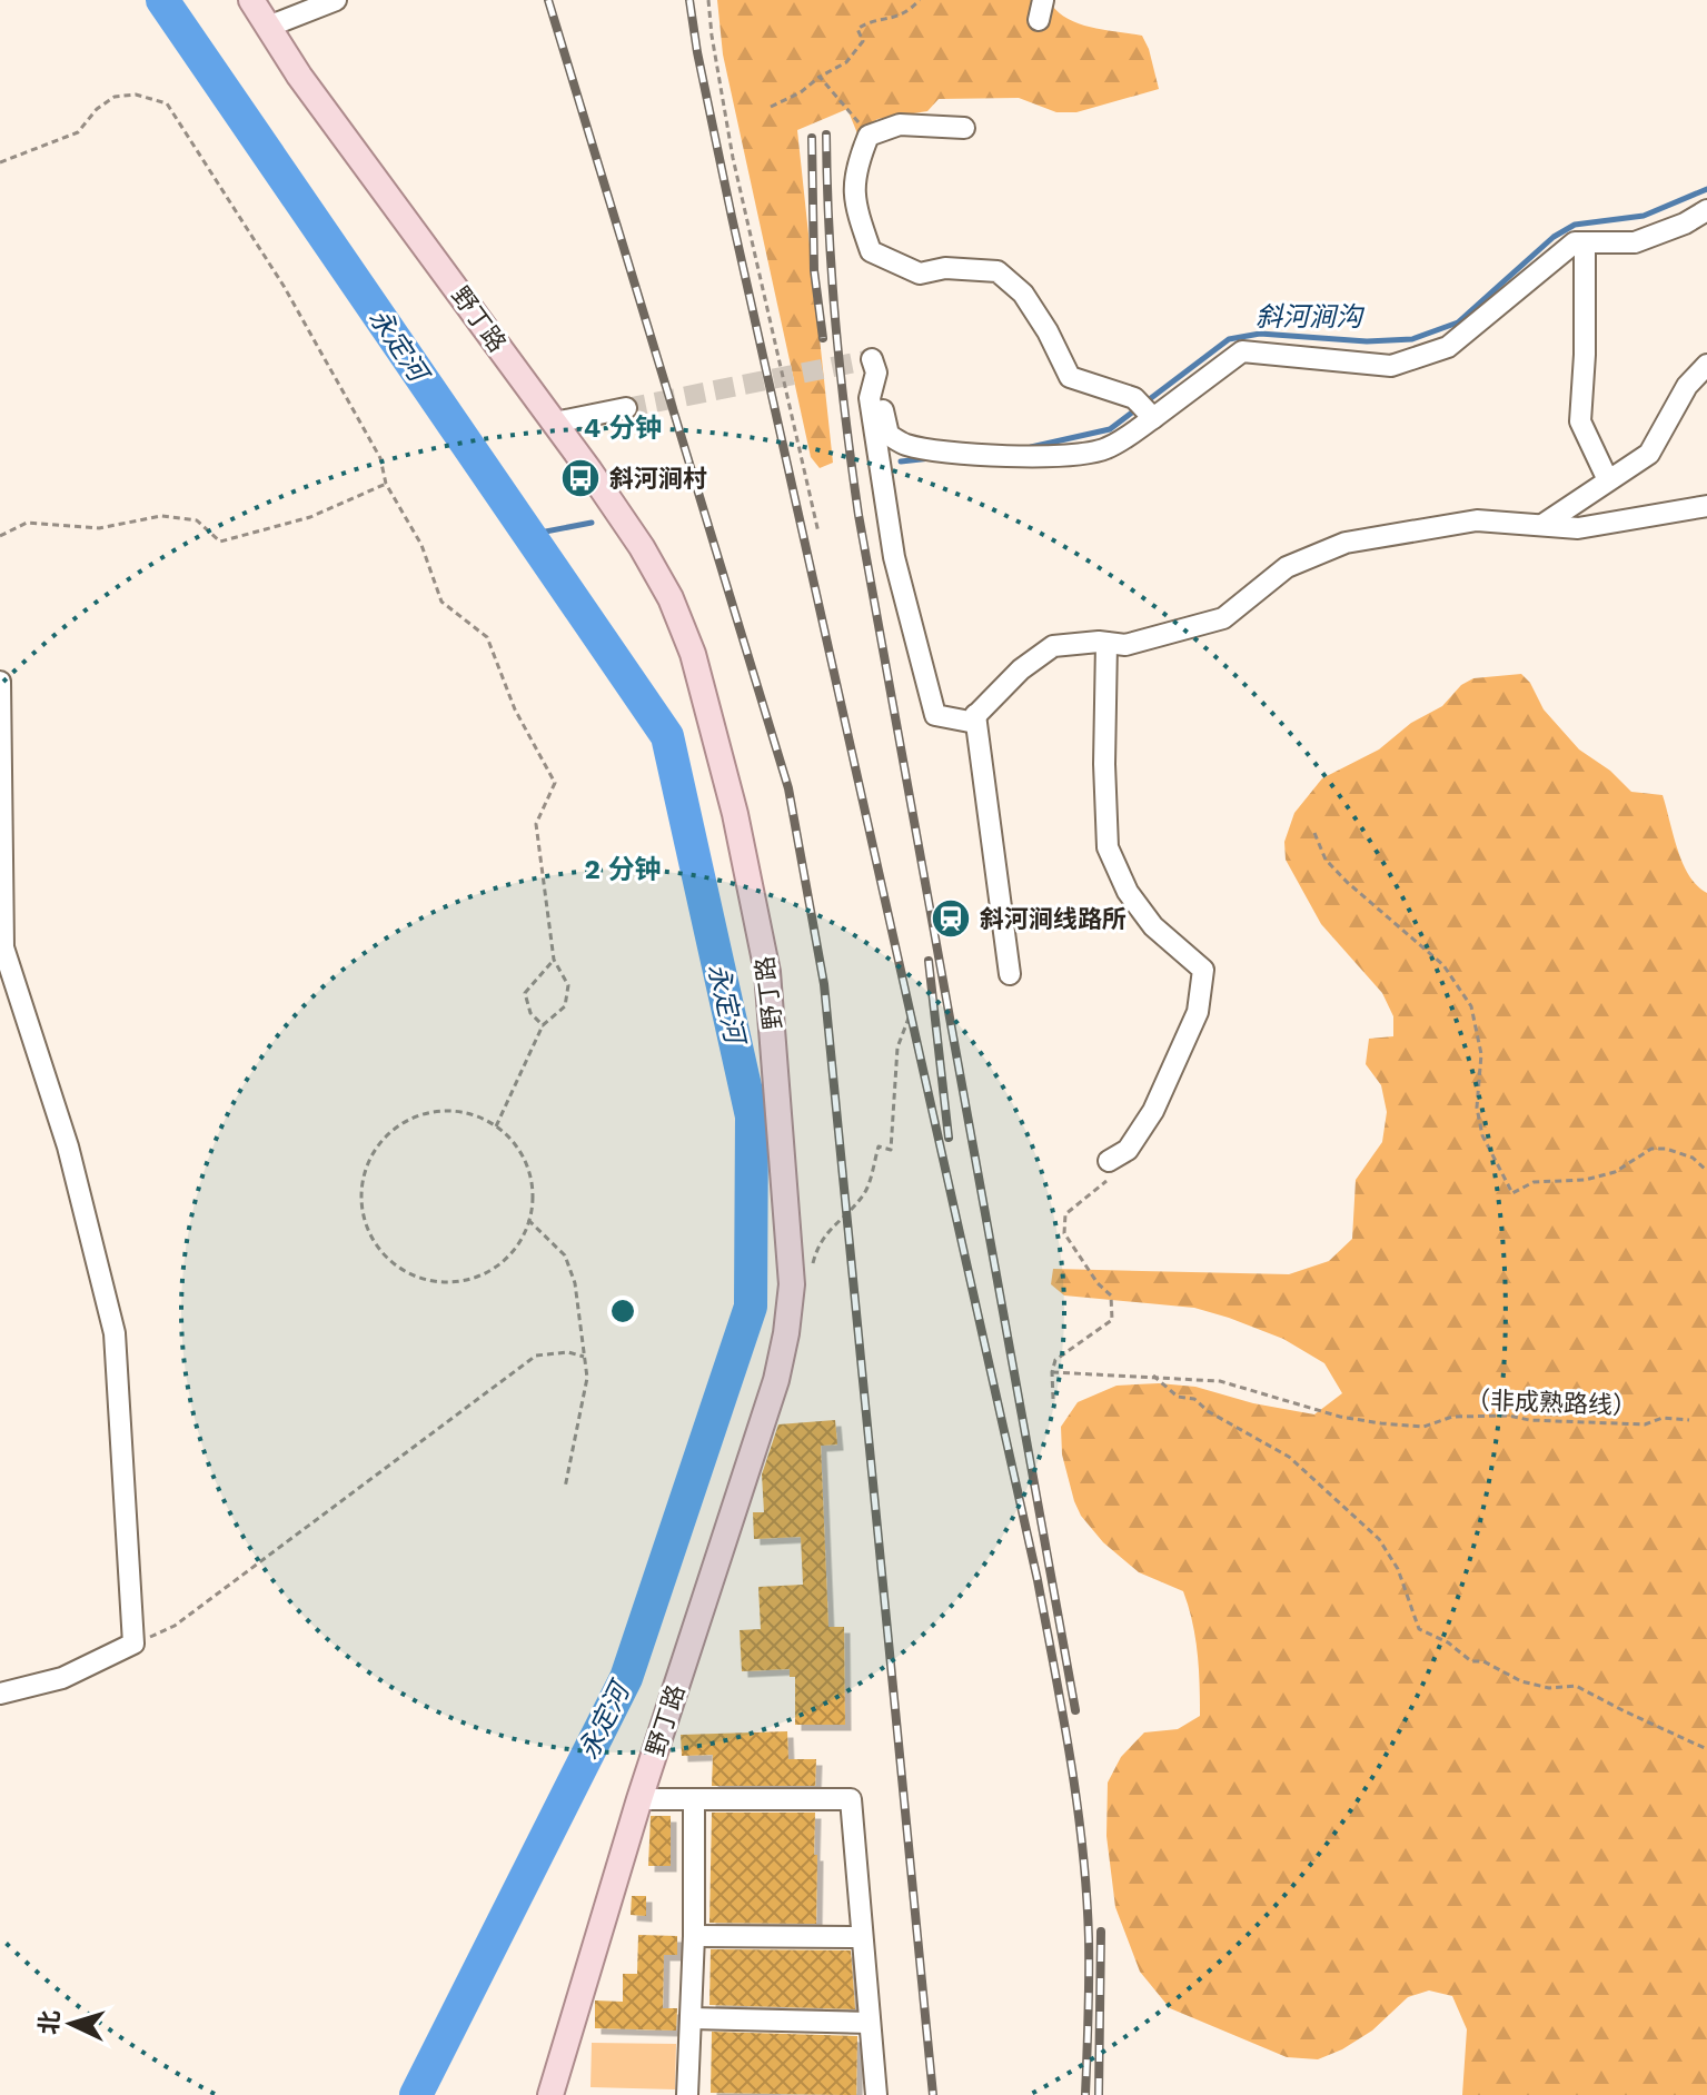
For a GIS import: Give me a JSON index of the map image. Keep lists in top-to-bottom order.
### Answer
{
  "streets": {
    "main road": ["野丁路"],
    "path": ["（非成熟路线）"]
  },
  "water": ["斜河涧沟", "永定河"],
  "places": {
    "bus stop": ["斜河涧村"],
    "station": ["斜河涧线路所"]
  },
  "north": "left",
  "rings": ["4 分钟", "2 分钟"]
}
